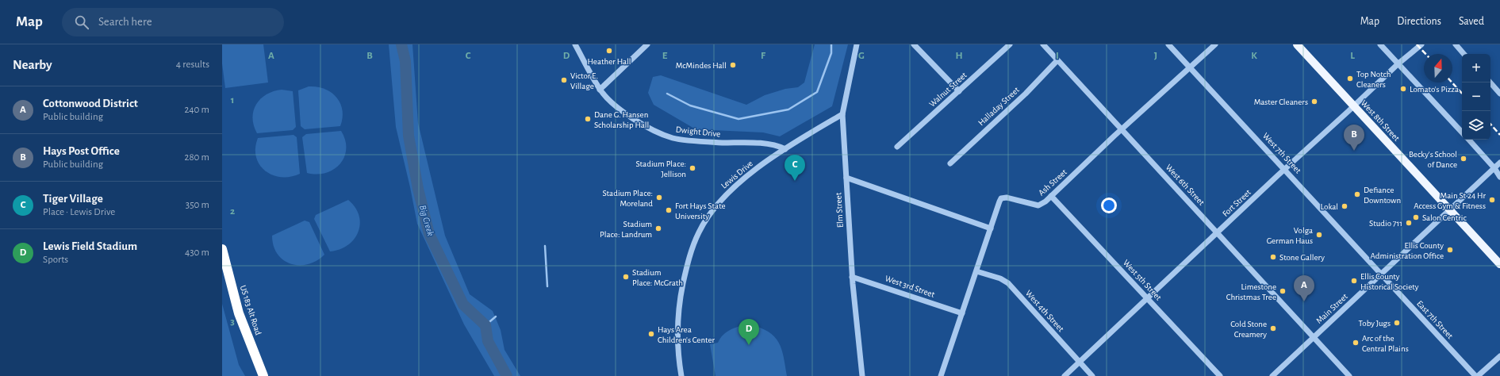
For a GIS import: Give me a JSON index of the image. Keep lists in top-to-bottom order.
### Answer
{
  "streets": {
    "highway": ["US 183 Alt Road"],
    "main road": ["West 8th Street"],
    "street": [
      "Walnut Street",
      "Halladay Street",
      "Dwight Drive",
      "West 7th Street",
      "Lewis Drive",
      "Ash Street",
      "West 6th Street",
      "Fort Street",
      "Elm Street",
      "West 5th Street",
      "West 3rd Street",
      "Main Street",
      "West 4th Street",
      "East 7th Street"
    ]
  },
  "crossings": [
    ["Halladay Street", "West 6th Street"],
    ["West 8th Street", "Fort Street"],
    ["West 8th Street", "Main Street"],
    ["Dwight Drive", "Lewis Drive"],
    ["West 7th Street", "Ash Street"],
    ["West 7th Street", "Fort Street"],
    ["West 7th Street", "Main Street"],
    ["West 7th Street", "East 7th Street"],
    ["Lewis Drive", "Elm Street"],
    ["Ash Street", "West 6th Street"],
    ["Ash Street", "West 5th Street"],
    ["Ash Street", "West 3rd Street"],
    ["Ash Street", "West 4th Street"],
    ["West 6th Street", "Fort Street"],
    ["West 6th Street", "Main Street"],
    ["Fort Street", "West 5th Street"],
    ["Fort Street", "West 4th Street"],
    ["Elm Street", "West 3rd Street"],
    ["Main Street", "East 7th Street"]
  ],
  "water": ["Big Creek"],
  "places": [
    "Heather Hall",
    "McMindes Hall",
    "Top Notch Cleaners",
    "Victor E. Village",
    "Lomato's Pizza",
    "Master Cleaners",
    "Dane G. Hansen Scholarship Hall",
    "Becky's School of Dance",
    "Stadium Place: Jellison",
    "Defiance Downtown",
    "Stadium Place: Moreland",
    "Main St 24 Hr Access Gym & Fitness",
    "Lokal",
    "Fort Hays State University",
    "Salon Centric",
    "Studio 711",
    "Stadium Place: Landrum",
    "Volga German Haus",
    "Ellis County Administration Office",
    "Stone Gallery",
    "Stadium Place: McGrath",
    "Ellis County Historical Society",
    "Limestone Christmas Tree",
    "Toby Jugs",
    "Cold Stone Creamery",
    "Hays Area Children's Center",
    "Arc of the Central Plains"
  ],
  "north": "top",
  "page": {
    "header": "Map",
    "search": "Search here",
    "nav": ["Map", "Directions", "Saved"],
    "heading": ["Nearby", "4 results"],
    "map_buttons": ["+", "−"],
    "list": [
      {
        "mark": "A",
        "name": "Cottonwood District",
        "note": "Public building",
        "value": "240 m"
      },
      {
        "mark": "B",
        "name": "Hays Post Office",
        "note": "Public building",
        "value": "280 m"
      },
      {
        "mark": "C",
        "name": "Tiger Village",
        "note": "Place · Lewis Drive",
        "value": "350 m"
      },
      {
        "mark": "D",
        "name": "Lewis Field Stadium",
        "note": "Sports",
        "value": "430 m"
      }
    ],
    "pins": [
      "B",
      "C",
      "A",
      "D"
    ]
  },
  "grid": {
    "columns": [
      "A",
      "B",
      "C",
      "D",
      "E",
      "F",
      "G",
      "H",
      "I",
      "J",
      "K",
      "L"
    ],
    "rows": ["1", "2", "3"]
  }
}
